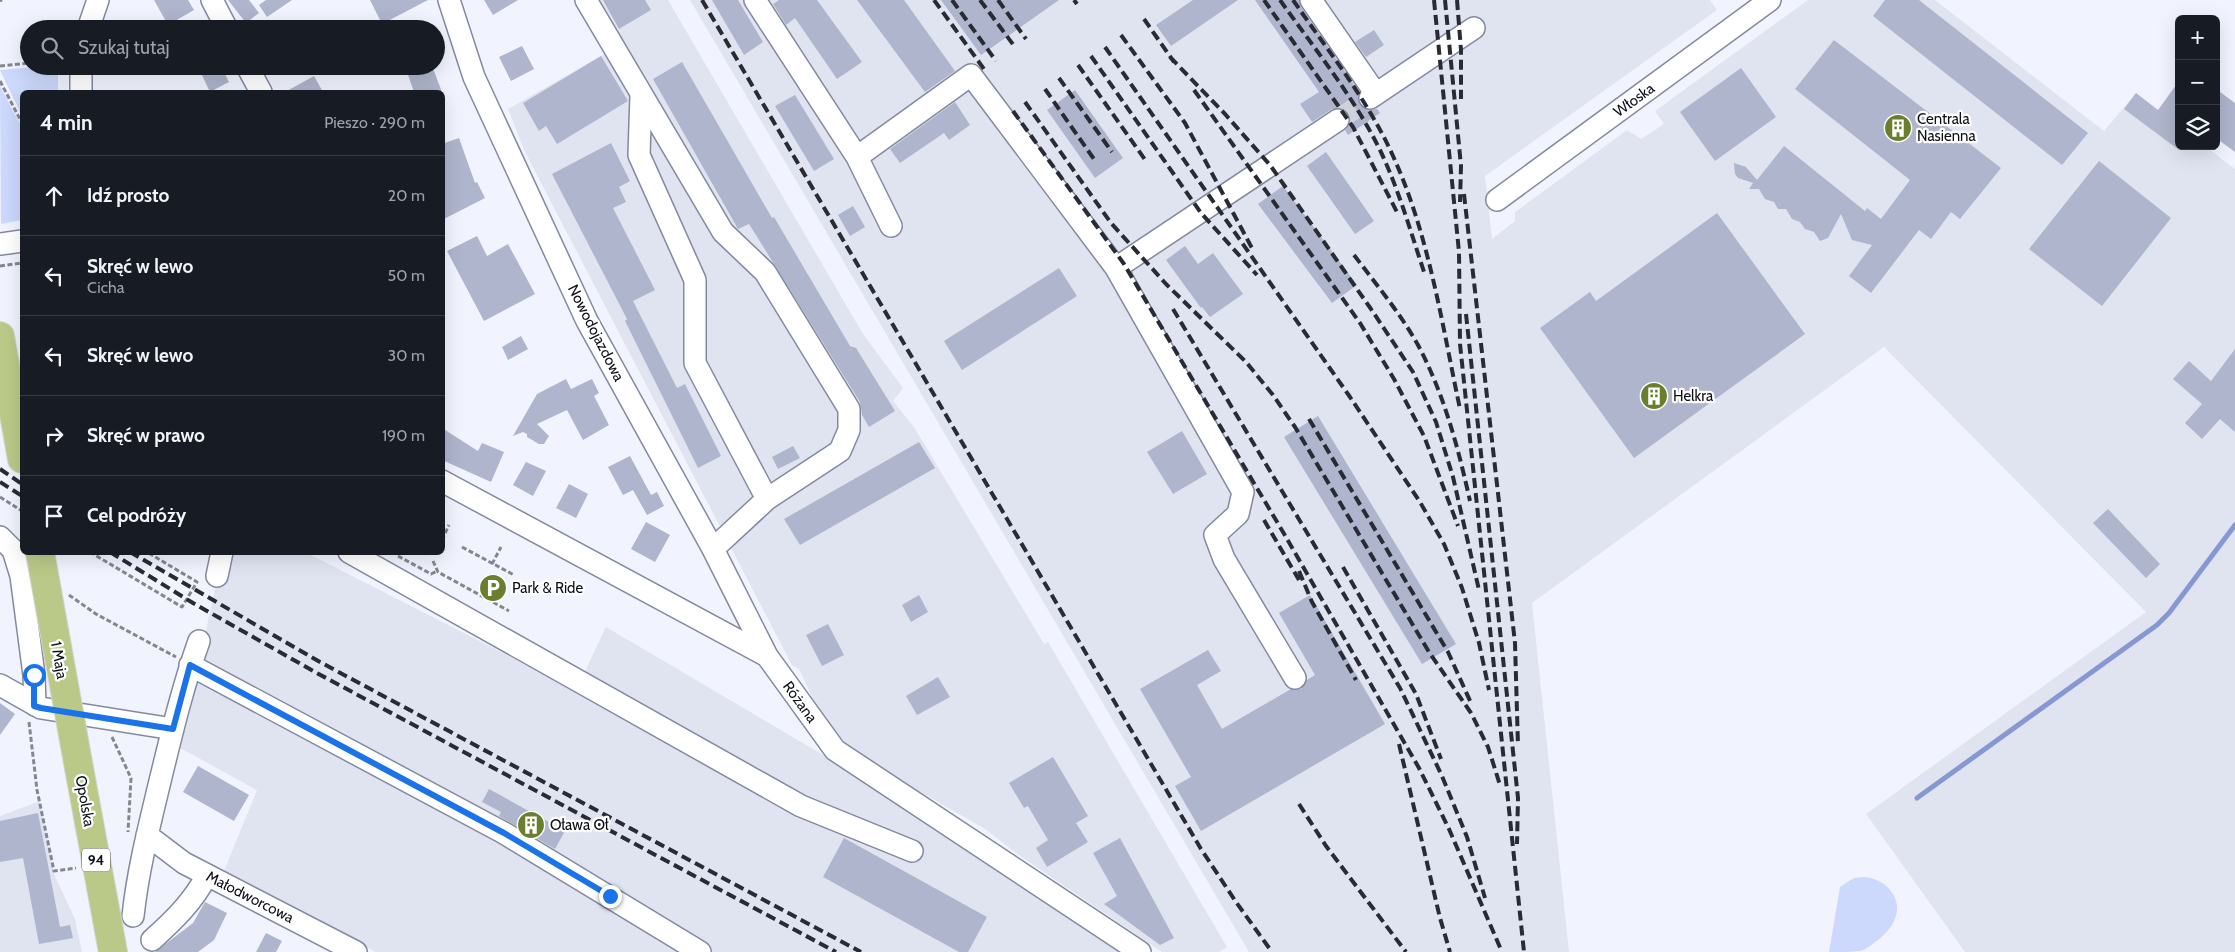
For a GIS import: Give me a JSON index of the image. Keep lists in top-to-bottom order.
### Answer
{
  "streets": {
    "main road": ["1 Maja", "Opolska", "94"],
    "street": [
      "Włoska",
      "Nowodojazdowa",
      "Różana",
      "Małodworcowa"
    ]
  },
  "crossings": [
    ["Nowodojazdowa", "Różana"],
    ["1 Maja", "Opolska"]
  ],
  "places": {
    "building": ["Centrala Nasienna", "Helkra", "Oława Oł"],
    "parking": ["Park & Ride"]
  },
  "page": {
    "map_buttons": ["+", "−"],
    "search": "Szukaj tutaj",
    "heading": ["4 min", "Pieszo · 290 m"],
    "list": [
      ["Idź prosto", "20 m"],
      ["Skręć w lewo", "Cicha", "50 m"],
      ["Skręć w lewo", "30 m"],
      ["Skręć w prawo", "190 m"],
      "Cel podróży"
    ]
  }
}
